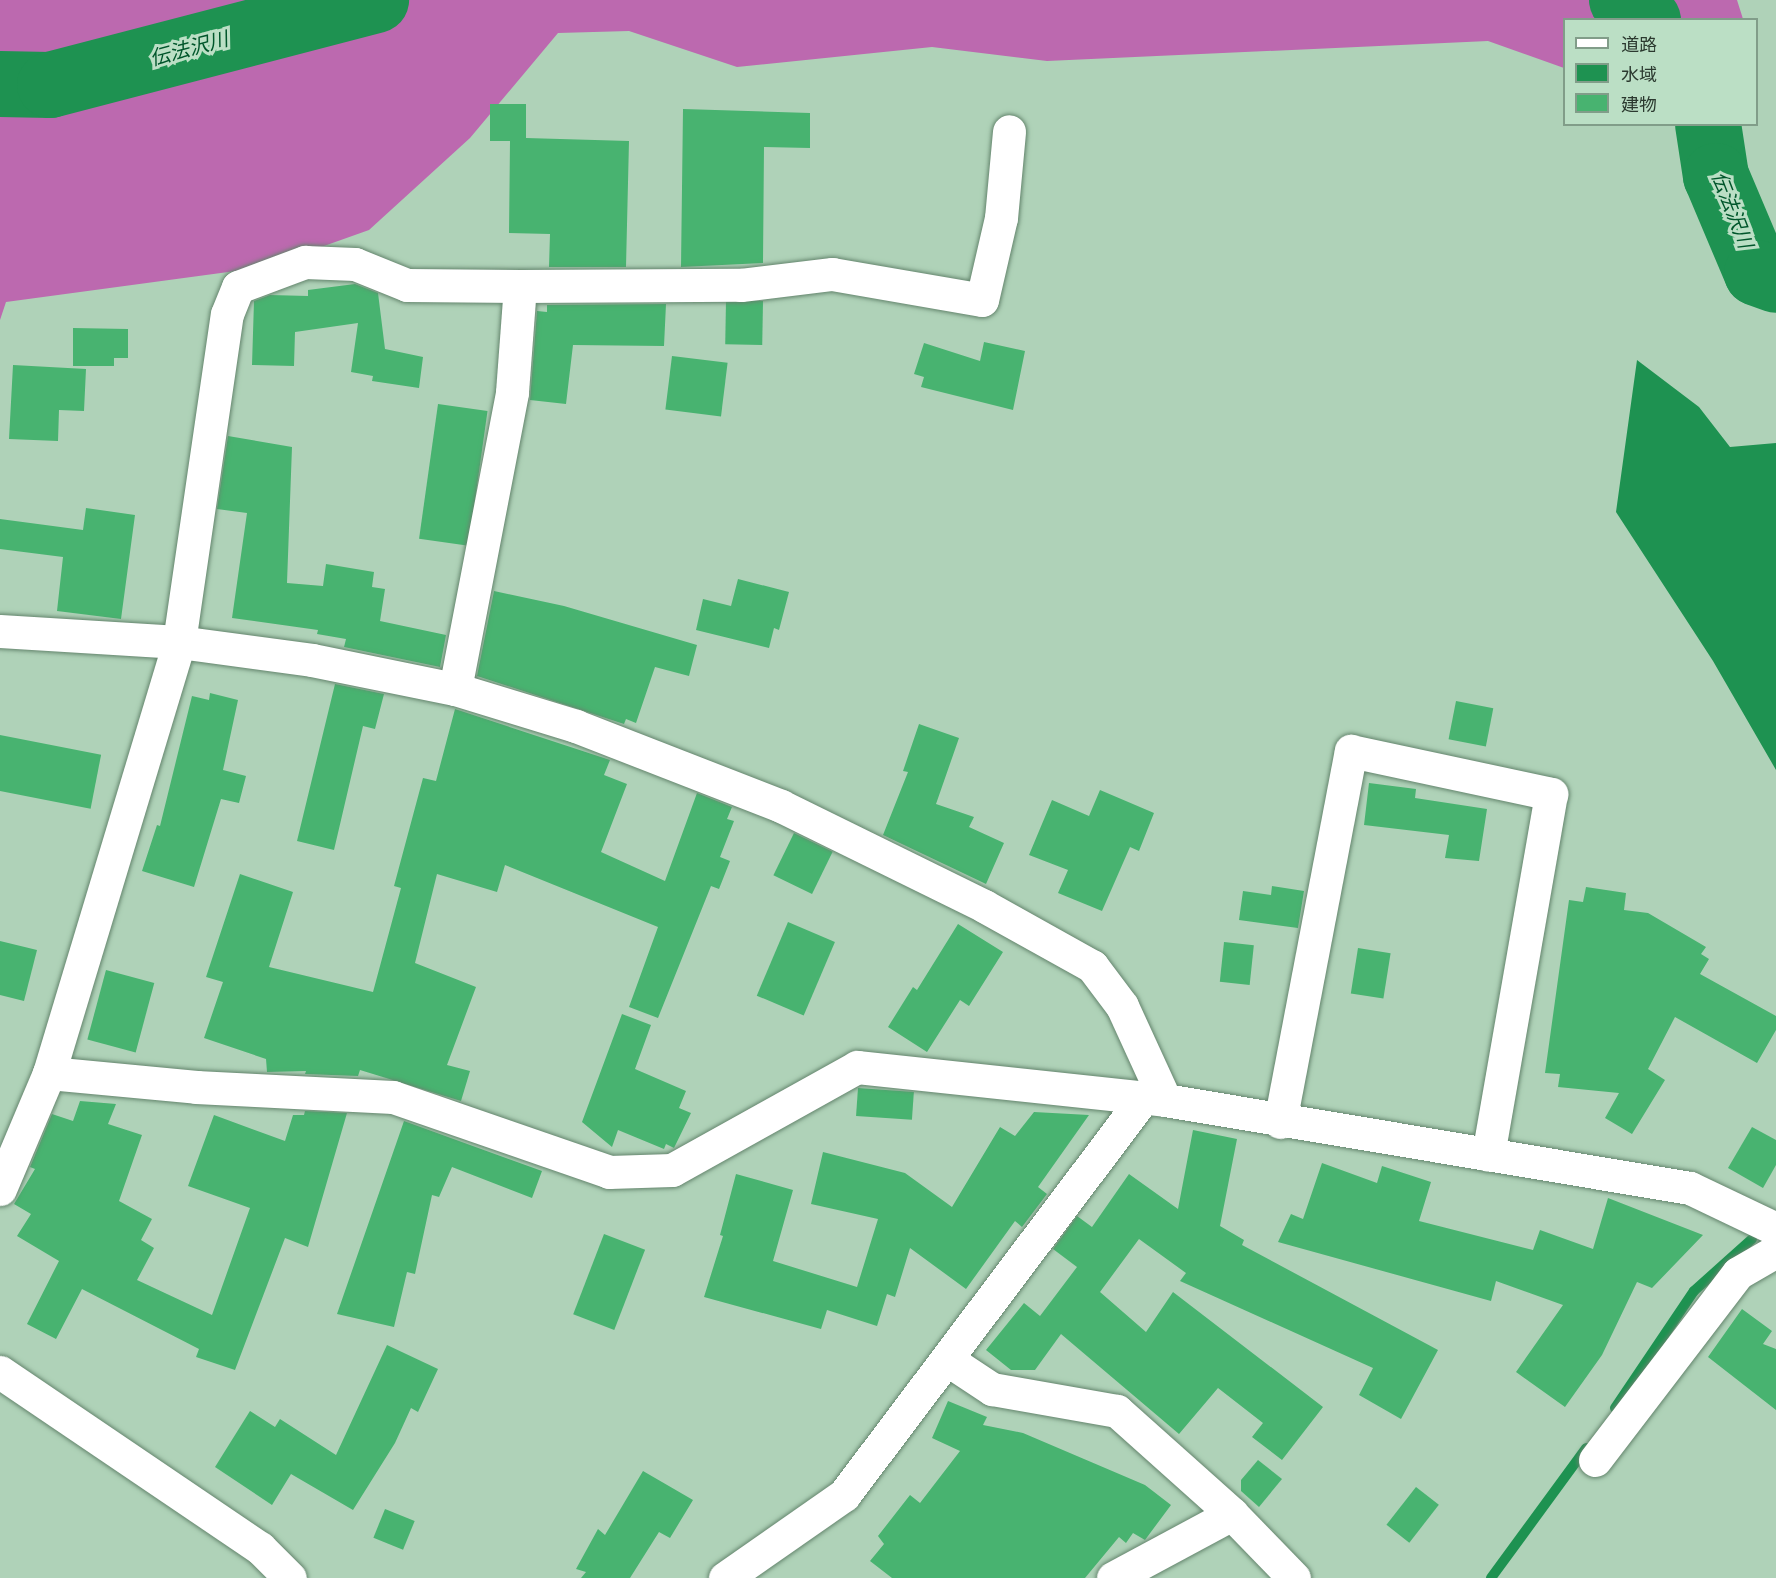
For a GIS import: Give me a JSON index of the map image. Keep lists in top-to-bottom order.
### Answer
{
  "water": ["伝法沢川"],
  "legend": ["道路", "水域", "建物"]
}
